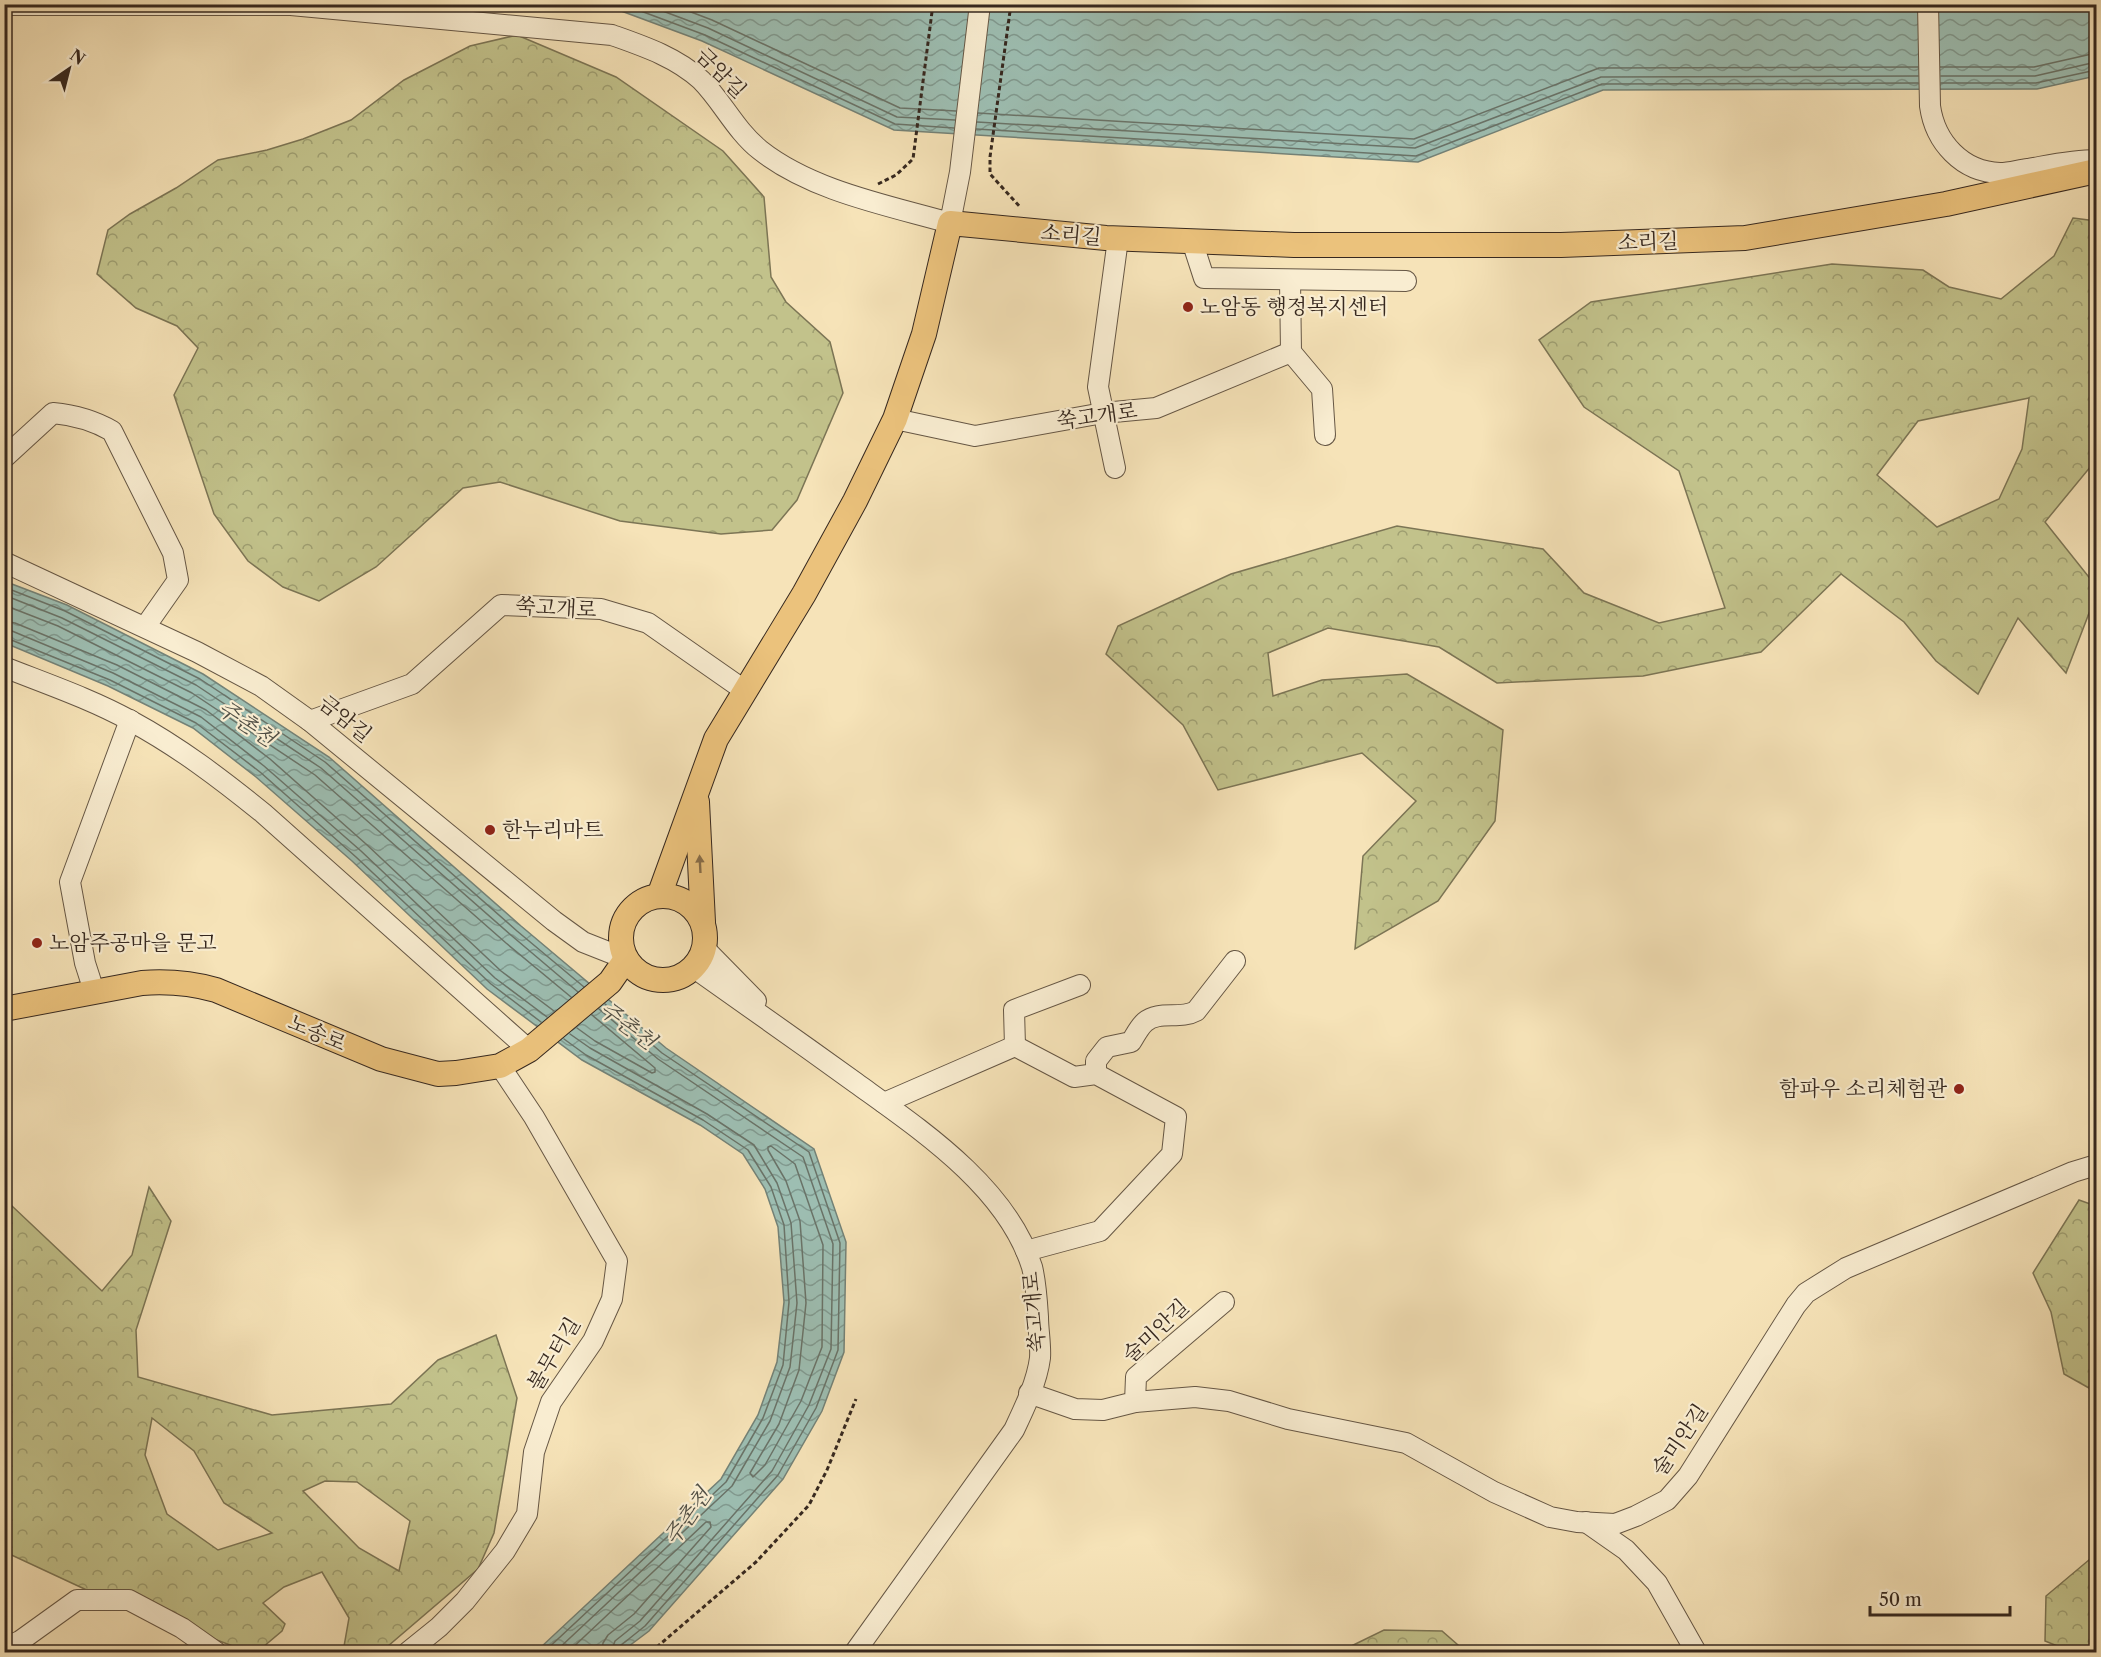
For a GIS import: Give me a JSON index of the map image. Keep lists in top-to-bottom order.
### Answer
{
  "streets": {
    "main road": ["소리길", "노송로"],
    "street": [
      "금암길",
      "쑥고개로",
      "술미안길",
      "불무터길"
    ]
  },
  "crossings": [
    ["금암길", "소리길"],
    ["금암길", "쑥고개로"],
    ["금암길", "노송로"],
    ["쑥고개로", "노송로"],
    ["쑥고개로", "술미안길"],
    ["노송로", "불무터길"]
  ],
  "water": ["주촌천"],
  "places": [
    "노암동 행정복지센터",
    "한누리마트",
    "노암주공마을 문고",
    "함파우 소리체험관"
  ],
  "scale_bar": "50 m",
  "north": "top right"
}
